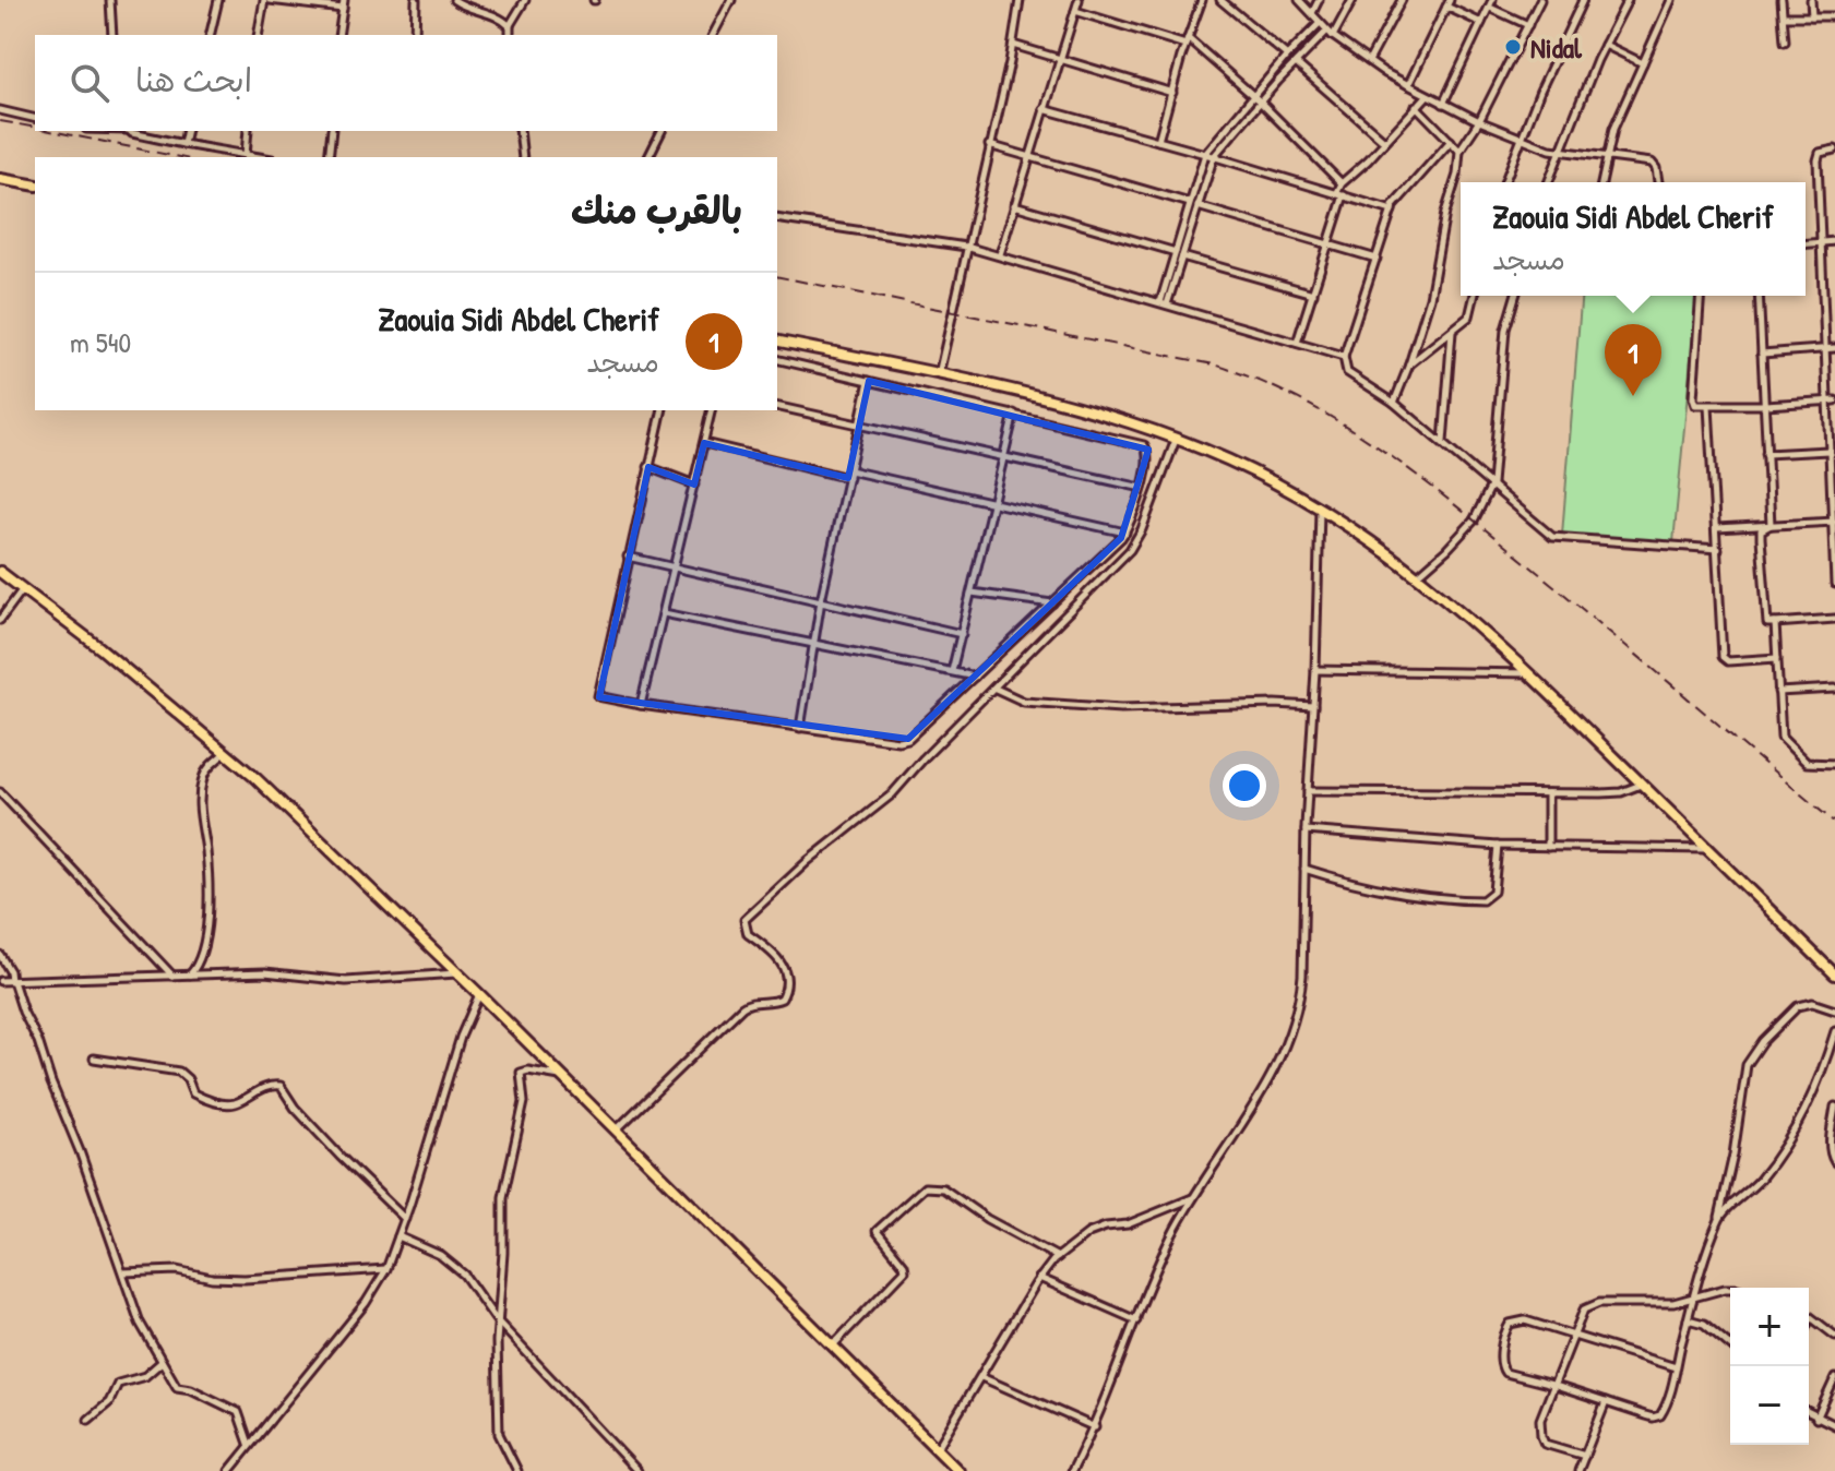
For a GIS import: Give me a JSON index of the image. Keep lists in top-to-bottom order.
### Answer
{
  "places": ["Nidal"],
  "page": {
    "search": "ابحث هنا",
    "heading": "بالقرب منك",
    "popup": ["Zaouia Sidi Abdel Cherif", "مسجد"],
    "list": [
      {
        "mark": "1",
        "name": "Zaouia Sidi Abdel Cherif",
        "note": "مسجد",
        "value": "540 m"
      }
    ],
    "pins": "1",
    "map_buttons": ["+", "−"]
  }
}
